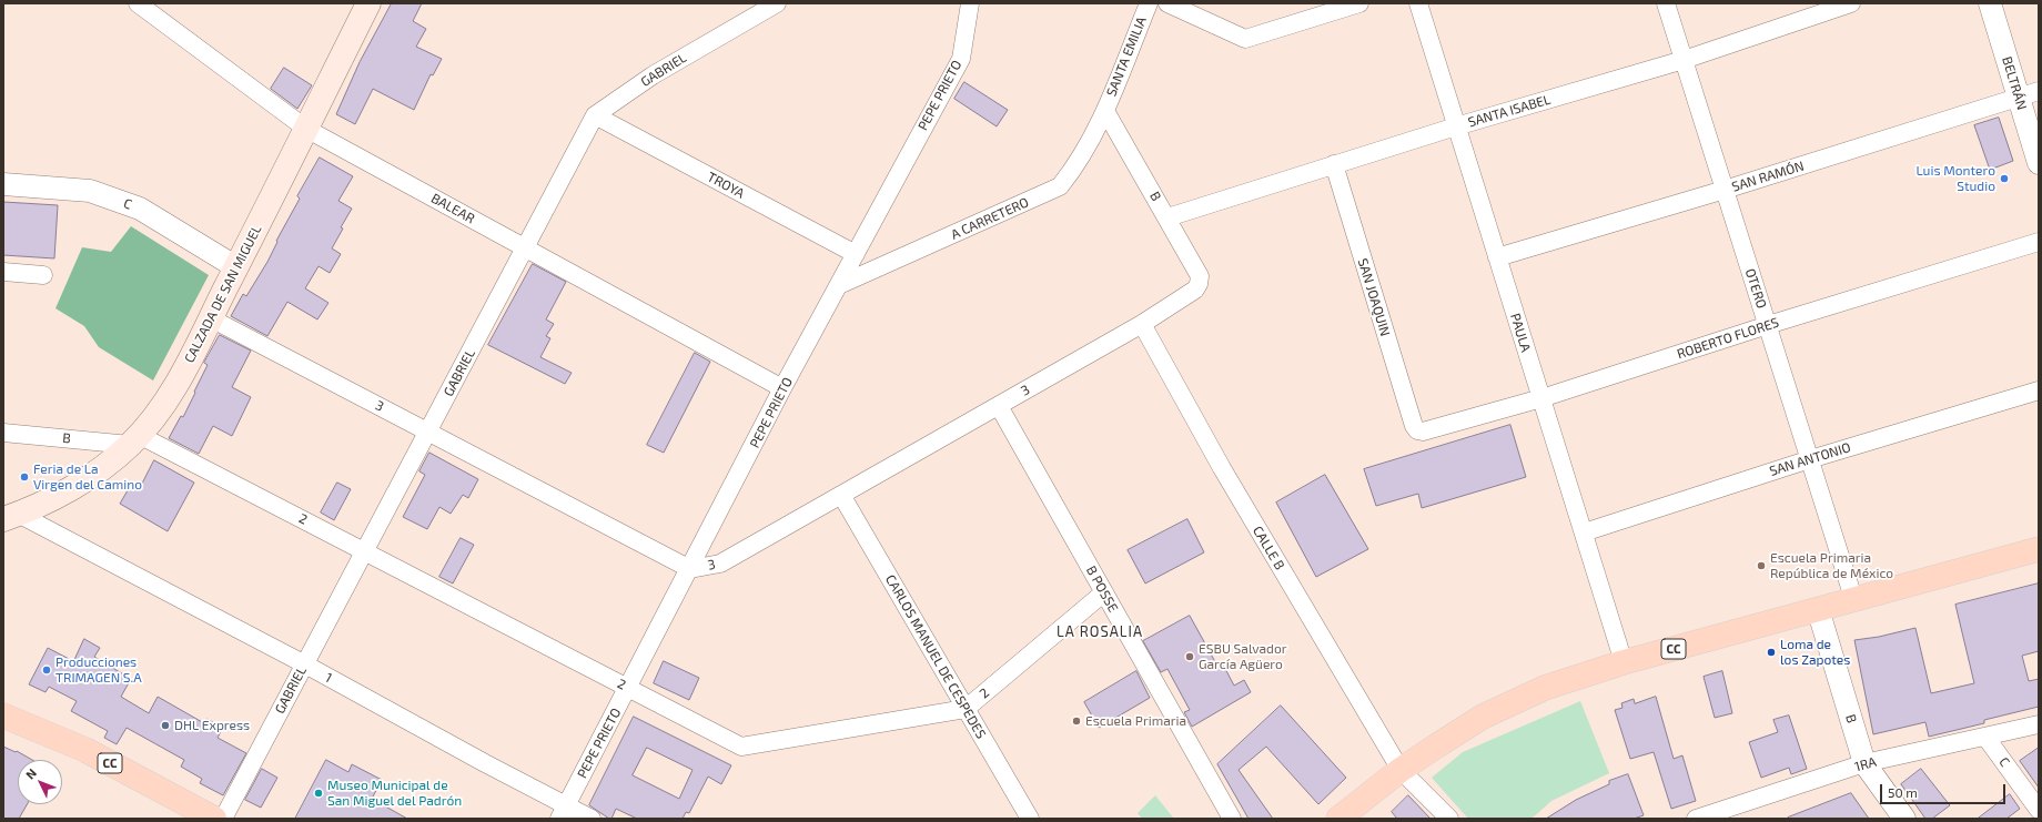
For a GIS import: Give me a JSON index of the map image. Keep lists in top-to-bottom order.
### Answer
{
  "streets": {
    "main road": ["CALZADA DE SAN MIGUEL", "CC"],
    "street": [
      "SANTA EMILIA",
      "GABRIEL",
      "BELTRÁN",
      "PEPE PRIETO",
      "SANTA ISABEL",
      "SAN RAMÓN",
      "TROYA",
      "B",
      "C",
      "BALEAR",
      "A CARRETERO",
      "OTERO",
      "SAN JOAQUIN",
      "PAULA",
      "ROBERTO FLORES",
      "3",
      "SAN ANTONIO",
      "2",
      "CALLE B",
      "B POSSE",
      "CARLOS MANUEL DE CESPEDES",
      "1",
      "1RA"
    ]
  },
  "crossings": [
    ["SANTA EMILIA", "B"],
    ["SANTA EMILIA", "A CARRETERO"],
    ["GABRIEL", "TROYA"],
    ["GABRIEL", "BALEAR"],
    ["GABRIEL", "3"],
    ["GABRIEL", "2"],
    ["GABRIEL", "1"],
    ["BELTRÁN", "SAN RAMÓN"],
    ["PEPE PRIETO", "TROYA"],
    ["PEPE PRIETO", "BALEAR"],
    ["PEPE PRIETO", "A CARRETERO"],
    ["PEPE PRIETO", "3"],
    ["PEPE PRIETO", "2"],
    ["PEPE PRIETO", "1"],
    ["SANTA ISABEL", "B"],
    ["SANTA ISABEL", "OTERO"],
    ["SANTA ISABEL", "SAN JOAQUIN"],
    ["SANTA ISABEL", "PAULA"],
    ["SAN RAMÓN", "OTERO"],
    ["SAN RAMÓN", "PAULA"],
    ["B", "A CARRETERO"],
    ["B", "CALZADA DE SAN MIGUEL"],
    ["B", "3"],
    ["B", "2"],
    ["B", "CC"],
    ["B", "1RA"],
    ["C", "CALZADA DE SAN MIGUEL"],
    ["C", "1RA"],
    ["BALEAR", "CALZADA DE SAN MIGUEL"],
    ["OTERO", "ROBERTO FLORES"],
    ["OTERO", "SAN ANTONIO"],
    ["OTERO", "CC"],
    ["CALZADA DE SAN MIGUEL", "3"],
    ["CALZADA DE SAN MIGUEL", "2"],
    ["CALZADA DE SAN MIGUEL", "1"],
    ["SAN JOAQUIN", "ROBERTO FLORES"],
    ["PAULA", "ROBERTO FLORES"],
    ["PAULA", "SAN ANTONIO"],
    ["PAULA", "CC"],
    ["3", "CALLE B"],
    ["3", "B POSSE"],
    ["3", "CARLOS MANUEL DE CESPEDES"],
    ["2", "B POSSE"],
    ["2", "CARLOS MANUEL DE CESPEDES"],
    ["CALLE B", "CC"]
  ],
  "districts": ["LA ROSALIA"],
  "places": [
    "Luis Montero Studio",
    "Feria de La Virgen del Camino",
    "Escuela Primaria República de México",
    "Loma de los Zapotes",
    "ESBU Salvador García Agüero",
    "Producciones TRIMAGEN S.A",
    "Escuela Primaria",
    "DHL Express",
    "Museo Municipal de San Miguel del Padrón"
  ],
  "scale_bar": "50 m",
  "north": "top left"
}
